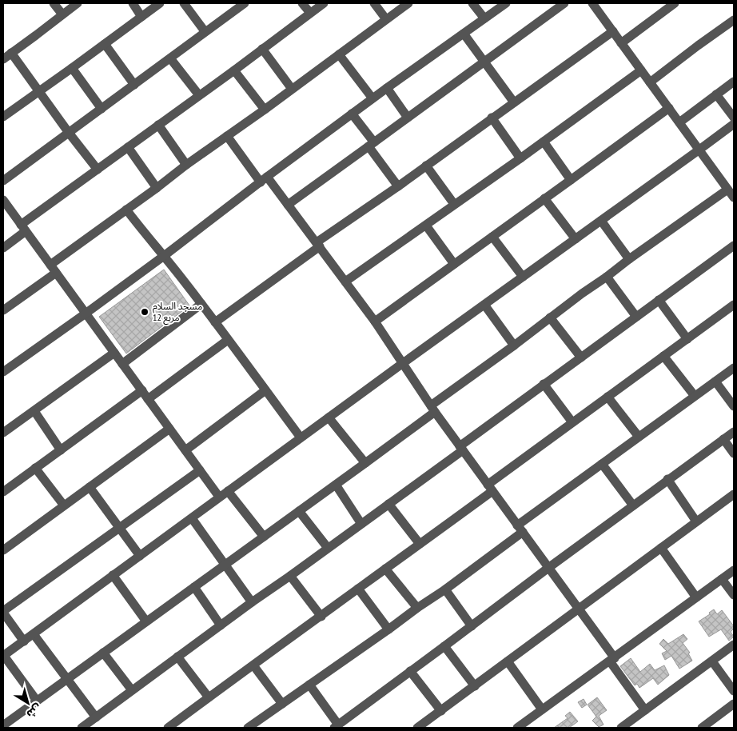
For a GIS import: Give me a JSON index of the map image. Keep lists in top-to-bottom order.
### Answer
{
  "places": ["مسجد السلام مربع 12"],
  "north": "bottom right"
}
